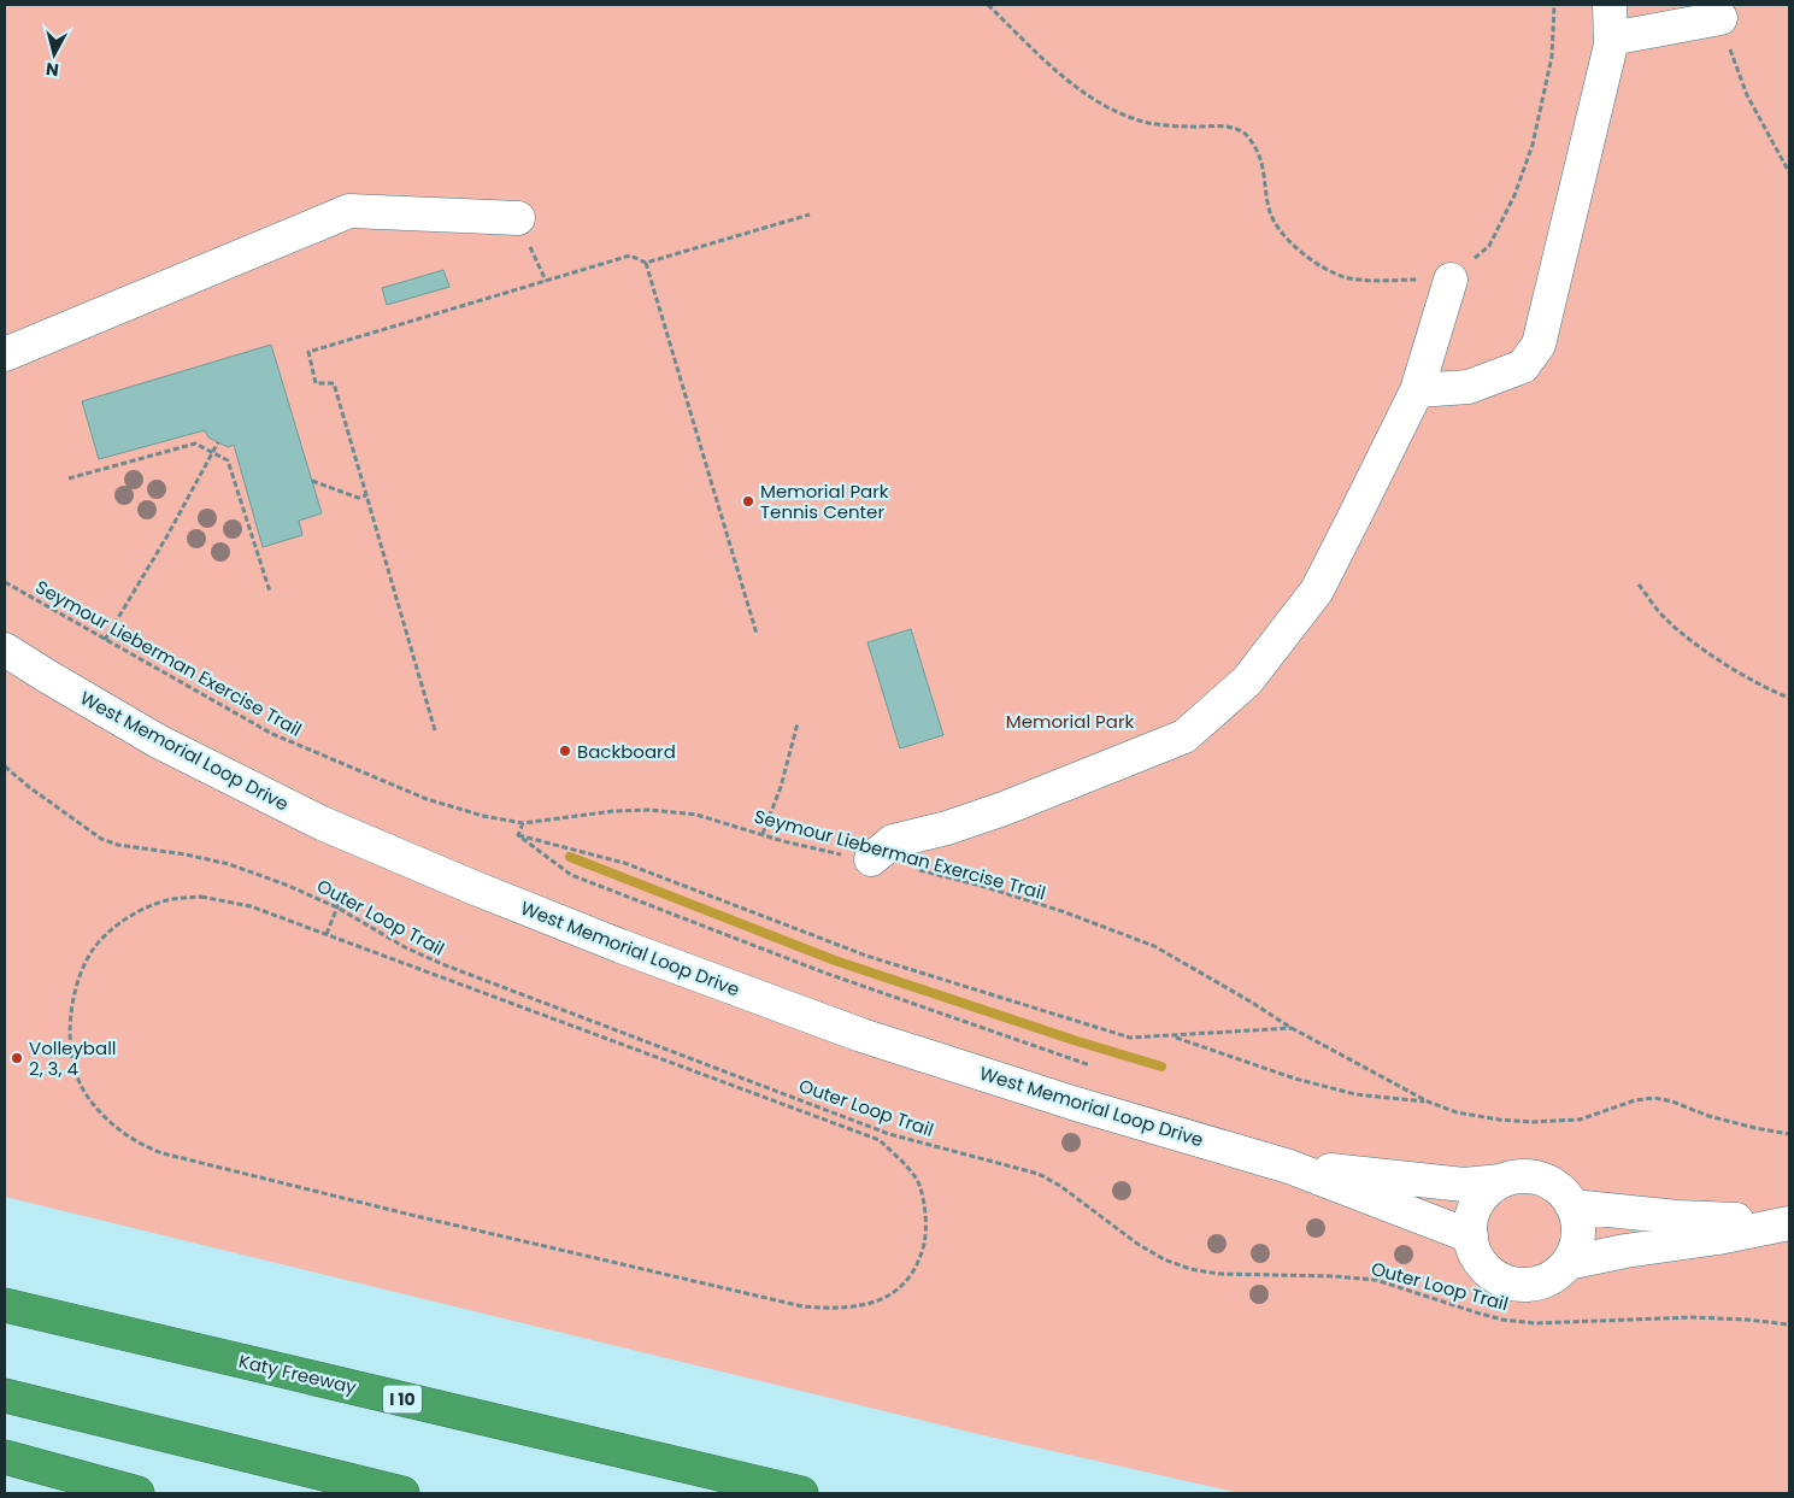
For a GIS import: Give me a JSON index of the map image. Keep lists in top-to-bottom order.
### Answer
{
  "streets": {
    "highway": ["Katy Freeway", "I 10"],
    "street": ["West Memorial Loop Drive"],
    "path": ["Seymour Lieberman Exercise Trail", "Outer Loop Trail"]
  },
  "parks": ["Memorial Park"],
  "places": ["Memorial Park Tennis Center", "Backboard", "Volleyball 2, 3, 4"],
  "north": "bottom"
}
